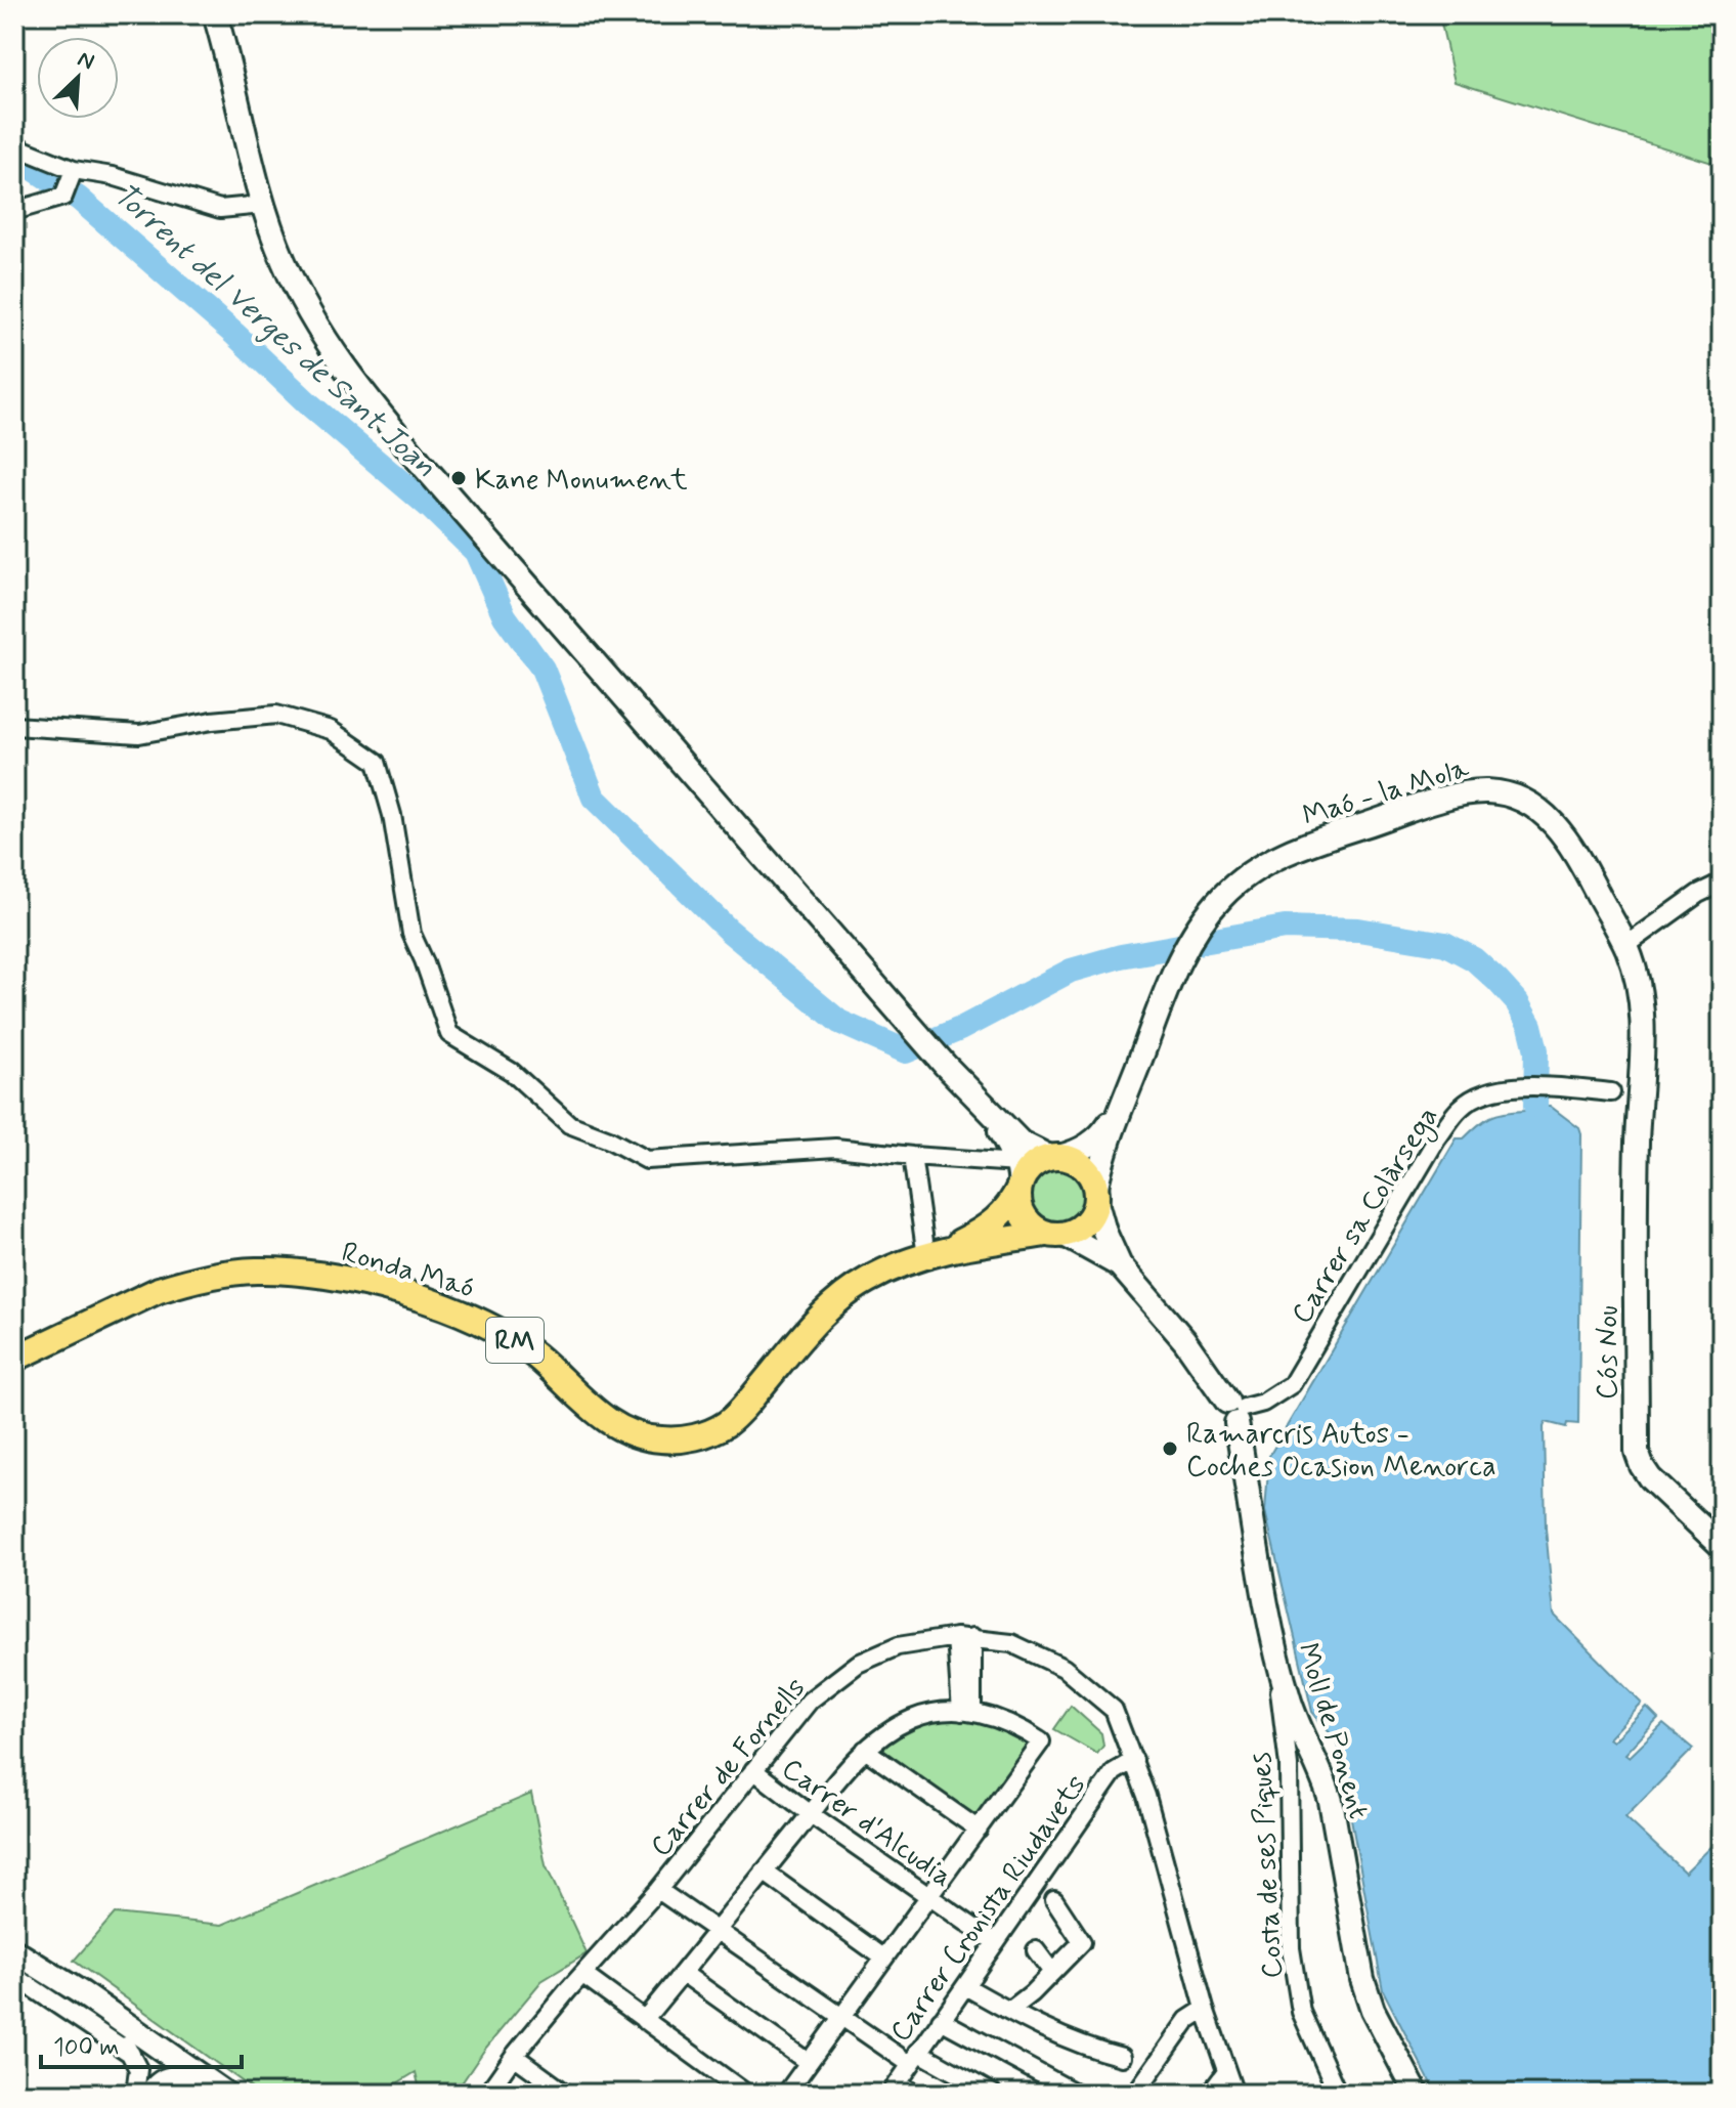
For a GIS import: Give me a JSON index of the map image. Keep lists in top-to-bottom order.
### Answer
{
  "streets": {
    "main road": [
      "Maó - la Mola",
      "Ronda Maó",
      "RM",
      "Cós Nou",
      "Moll de Ponent"
    ],
    "street": [
      "Carrer sa Colàrsega",
      "Carrer de Fornells",
      "Carrer d'Alcudia",
      "Costa de ses Piques",
      "Carrer Cronista Riudavets"
    ]
  },
  "crossings": [
    ["Maó - la Mola", "Ronda Maó"],
    ["Maó - la Mola", "Cós Nou"],
    ["Maó - la Mola", "Moll de Ponent"],
    ["Carrer sa Colàrsega", "Moll de Ponent"],
    ["Ronda Maó", "Moll de Ponent"],
    ["Moll de Ponent", "Costa de ses Piques"],
    ["Carrer de Fornells", "Carrer d'Alcudia"],
    ["Carrer de Fornells", "Carrer Cronista Riudavets"],
    ["Carrer d'Alcudia", "Carrer Cronista Riudavets"]
  ],
  "water": ["Torrent del Verges de Sant Joan"],
  "places": ["Kane Monument", "Ramarcris Autos - Coches Ocasion Menorca"],
  "scale_bar": "100 m",
  "north": "top right"
}
